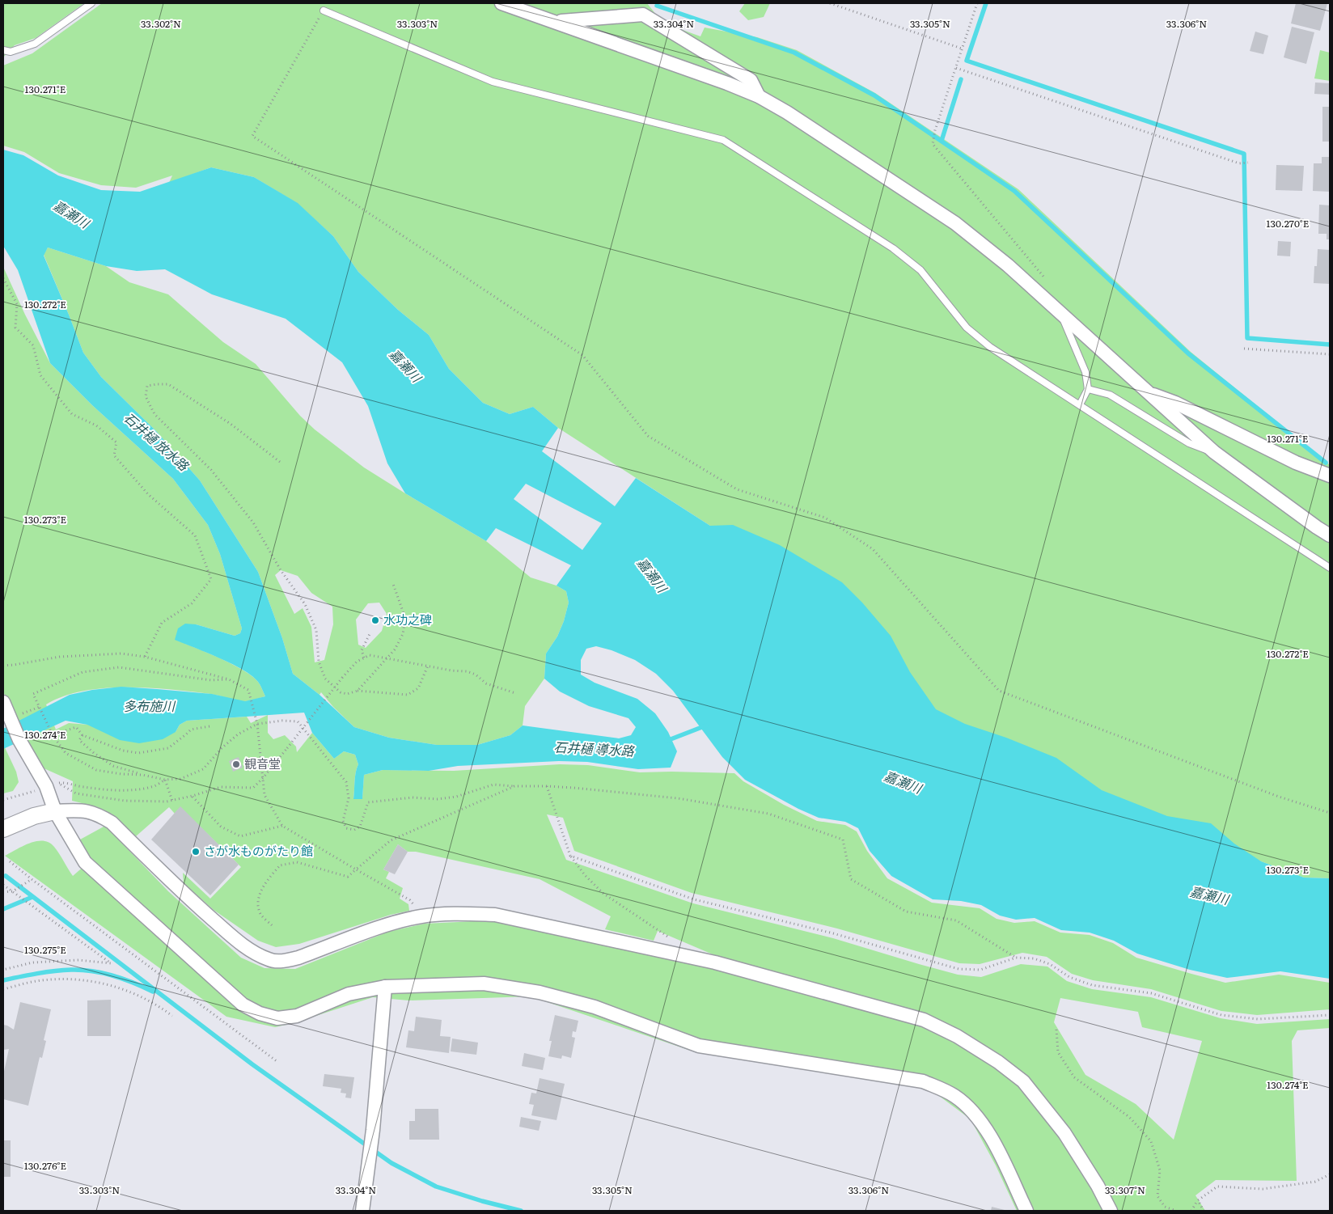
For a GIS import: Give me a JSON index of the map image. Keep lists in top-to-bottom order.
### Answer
{
  "water": [
    "嘉瀬川",
    "石井樋 放水路",
    "多布施川",
    "石井樋 導水路"
  ],
  "places": ["水功之碑", "観音堂", "さが水ものがたり館"],
  "coordinates": [
    "33.302°N",
    "33.303°N",
    "33.304°N",
    "33.305°N",
    "33.306°N",
    "130.271°E",
    "130.270°E",
    "130.272°E",
    "130.273°E",
    "130.274°E",
    "130.275°E",
    "130.276°E",
    "33.307°N"
  ]
}
